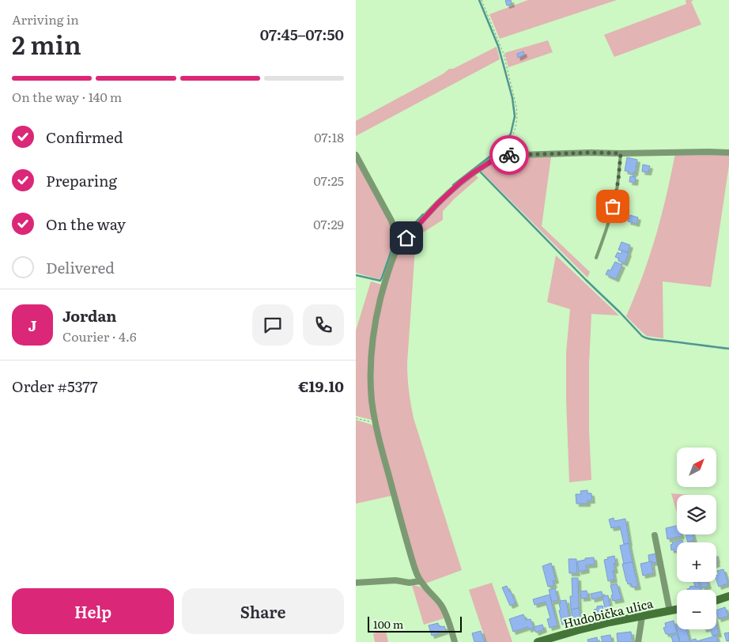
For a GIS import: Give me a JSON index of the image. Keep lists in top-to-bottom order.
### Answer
{
  "streets": {
    "main road": ["Hudobička ulica"]
  },
  "scale_bar": "100 m",
  "north": "top right",
  "page": {
    "heading": ["2 min", "Arriving in", "07:45–07:50"],
    "panel": [
      "Jordan",
      "Courier · 4.6",
      "Order #5377",
      "€19.10"
    ],
    "bar": "On the way · 140 m",
    "list": [
      ["Confirmed", "07:18"],
      ["Preparing", "07:25"],
      ["On the way", "07:29"],
      "Delivered"
    ],
    "round": "J",
    "map_buttons": ["+", "−"],
    "buttons": ["Help", "Share"],
    "scale": "100 m"
  }
}
